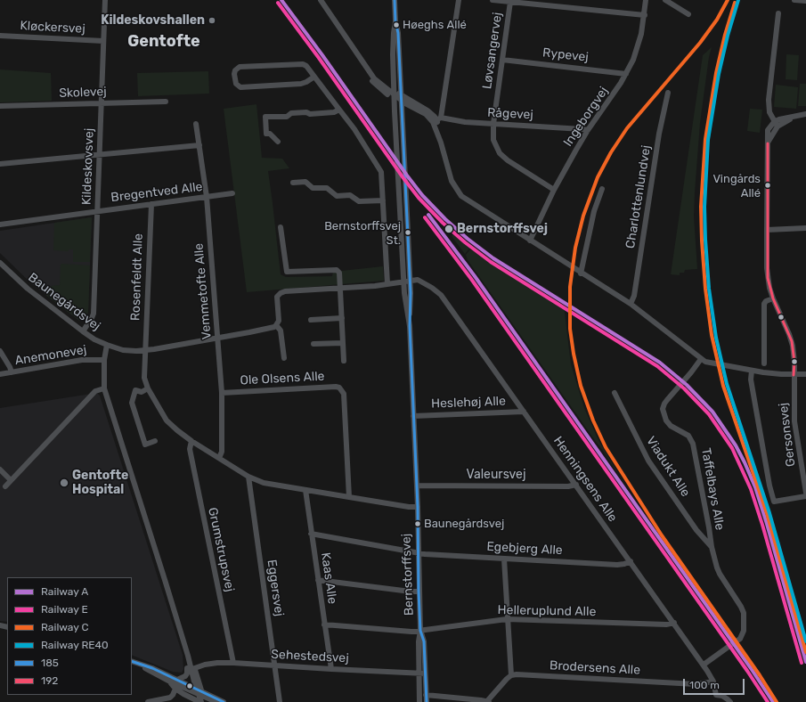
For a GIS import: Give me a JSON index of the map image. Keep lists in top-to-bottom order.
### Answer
{
  "streets": {
    "street": [
      "Kløckersvej",
      "Løvsangervej",
      "Rypevej",
      "Skolevej",
      "Rågevej",
      "Ingeborgvej",
      "Kildeskovsvej",
      "Bregentved Alle",
      "Charlottenlundvej",
      "Rosenfeldt Alle",
      "Vemmetofte Alle",
      "Baunegårdsvej",
      "Anemonevej",
      "Ole Olsens Alle",
      "Heslehøj Alle",
      "Gersonsvej",
      "Viadukt Alle",
      "Valeursvej",
      "Henningsens Alle",
      "Taffelbays Alle",
      "Egebjerg Alle",
      "Grumstrupsvej",
      "Bernstorffsvej",
      "Kaas Alle",
      "Eggersvej",
      "Helleruplund Alle",
      "Sehestedsvej",
      "Brodersens Alle"
    ]
  },
  "crossings": [
    ["Kløckersvej", "Kildeskovsvej"],
    ["Løvsangervej", "Rypevej"],
    ["Løvsangervej", "Rågevej"],
    ["Løvsangervej", "Ingeborgvej"],
    ["Rypevej", "Ingeborgvej"],
    ["Skolevej", "Kildeskovsvej"],
    ["Rågevej", "Ingeborgvej"],
    ["Kildeskovsvej", "Bregentved Alle"],
    ["Kildeskovsvej", "Baunegårdsvej"],
    ["Bregentved Alle", "Rosenfeldt Alle"],
    ["Bregentved Alle", "Vemmetofte Alle"],
    ["Rosenfeldt Alle", "Baunegårdsvej"],
    ["Vemmetofte Alle", "Baunegårdsvej"],
    ["Vemmetofte Alle", "Ole Olsens Alle"],
    ["Baunegårdsvej", "Henningsens Alle"],
    ["Heslehøj Alle", "Henningsens Alle"],
    ["Heslehøj Alle", "Bernstorffsvej"],
    ["Viadukt Alle", "Taffelbays Alle"],
    ["Valeursvej", "Henningsens Alle"],
    ["Valeursvej", "Bernstorffsvej"],
    ["Henningsens Alle", "Taffelbays Alle"],
    ["Henningsens Alle", "Egebjerg Alle"],
    ["Henningsens Alle", "Bernstorffsvej"],
    ["Henningsens Alle", "Helleruplund Alle"],
    ["Henningsens Alle", "Brodersens Alle"],
    ["Egebjerg Alle", "Bernstorffsvej"],
    ["Egebjerg Alle", "Kaas Alle"],
    ["Grumstrupsvej", "Sehestedsvej"],
    ["Bernstorffsvej", "Helleruplund Alle"],
    ["Bernstorffsvej", "Sehestedsvej"],
    ["Kaas Alle", "Helleruplund Alle"],
    ["Kaas Alle", "Sehestedsvej"],
    ["Eggersvej", "Sehestedsvej"]
  ],
  "districts": ["Gentofte"],
  "places": [
    "Kildeskovshallen",
    "Høeghs Allé",
    "Vingårds Allé",
    "Bernstorffsvej",
    "Bernstorffsvej St.",
    "Gentofte Hospital",
    "Baunegårdsvej"
  ],
  "lines": [
    "rail line A",
    "rail line C",
    "rail line RE40",
    "transit line 185",
    "rail line E",
    "transit line 192"
  ],
  "legend": [
    "Railway A",
    "Railway E",
    "Railway C",
    "Railway RE40",
    "185",
    "192"
  ],
  "scale_bar": "100 m"
}
